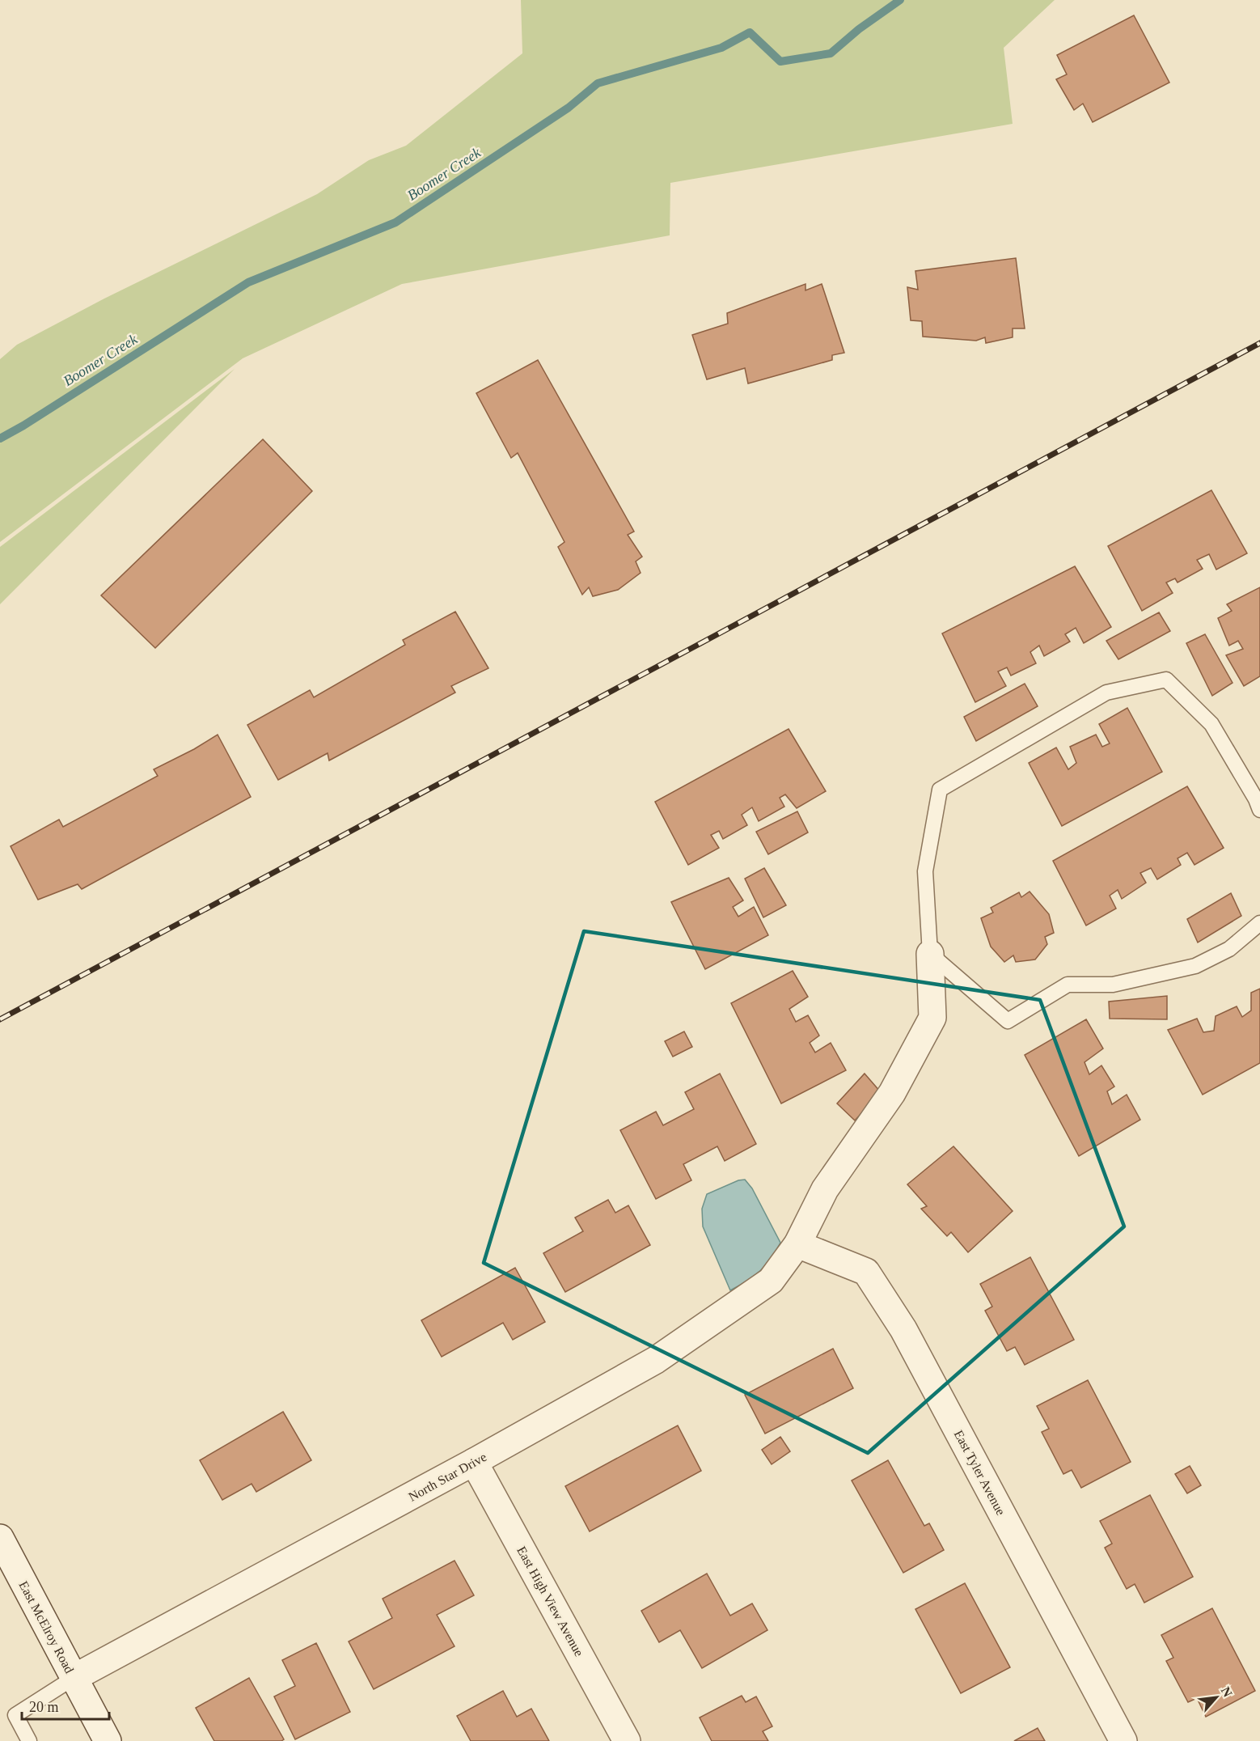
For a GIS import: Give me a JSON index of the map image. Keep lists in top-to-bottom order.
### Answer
{
  "streets": {
    "street": [
      "East Tyler Avenue",
      "North Star Drive",
      "East High View Avenue",
      "East McElroy Road"
    ]
  },
  "crossings": [
    ["East Tyler Avenue", "North Star Drive"],
    ["North Star Drive", "East High View Avenue"],
    ["North Star Drive", "East McElroy Road"]
  ],
  "water": ["Boomer Creek"],
  "scale_bar": "20 m",
  "north": "top right"
}
